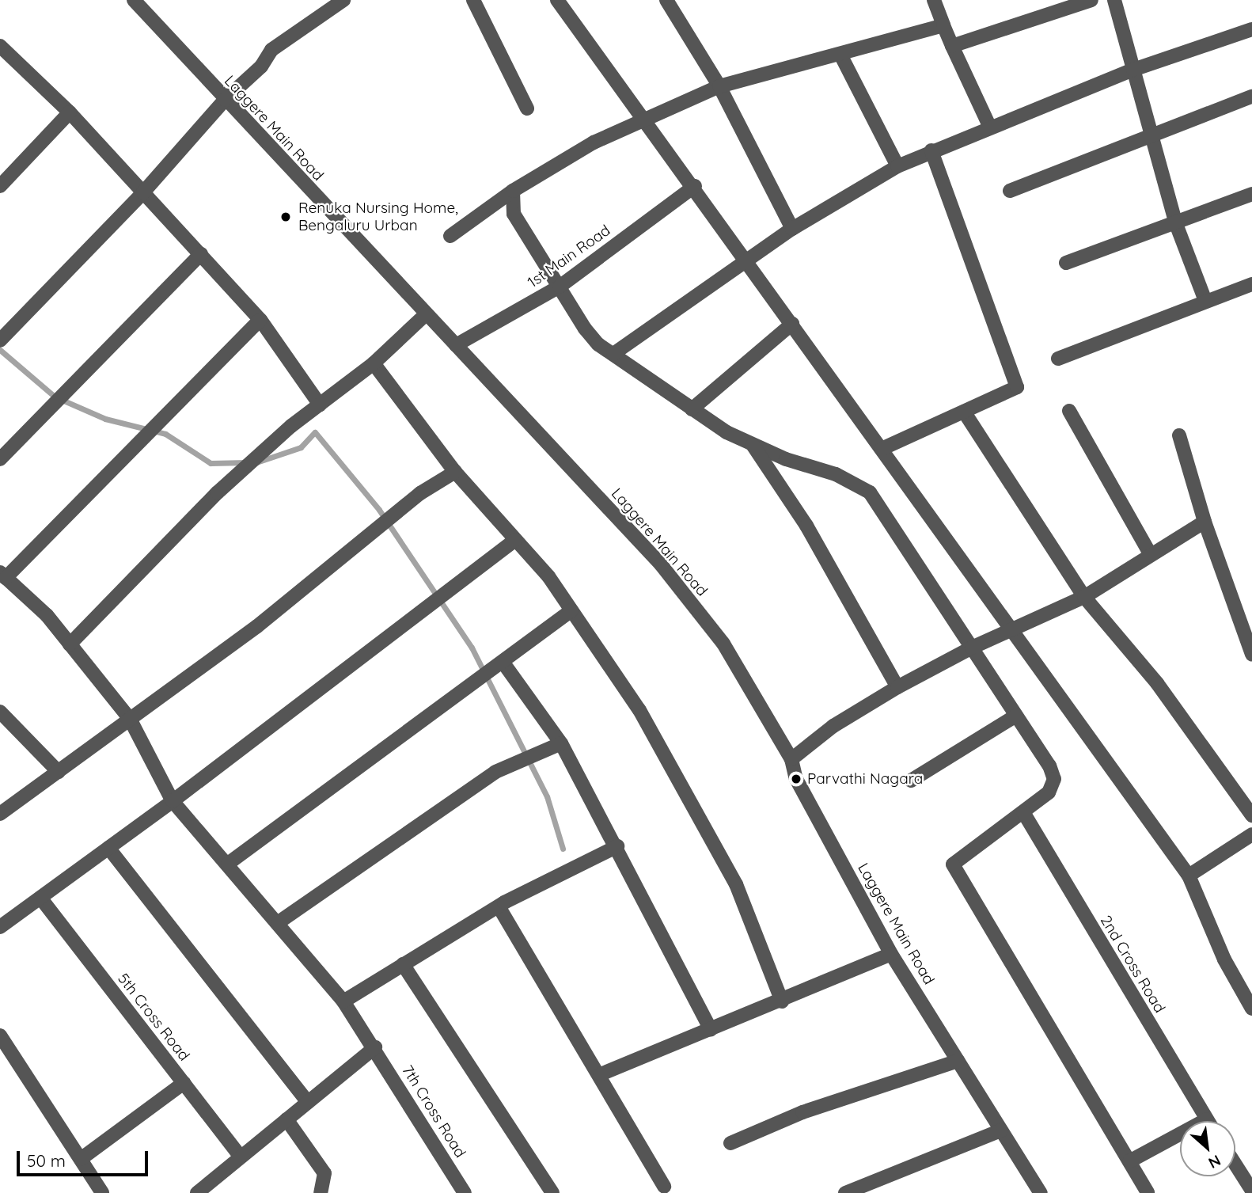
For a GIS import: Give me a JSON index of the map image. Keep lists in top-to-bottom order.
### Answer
{
  "streets": {
    "street": [
      "Laggere Main Road",
      "1st Main Road",
      "2nd Cross Road",
      "5th Cross Road",
      "7th Cross Road"
    ]
  },
  "crossings": [
    ["Laggere Main Road", "1st Main Road"]
  ],
  "places": ["Renuka Nursing Home, Bengaluru Urban", "Parvathi Nagara"],
  "scale_bar": "50 m",
  "north": "bottom right"
}
